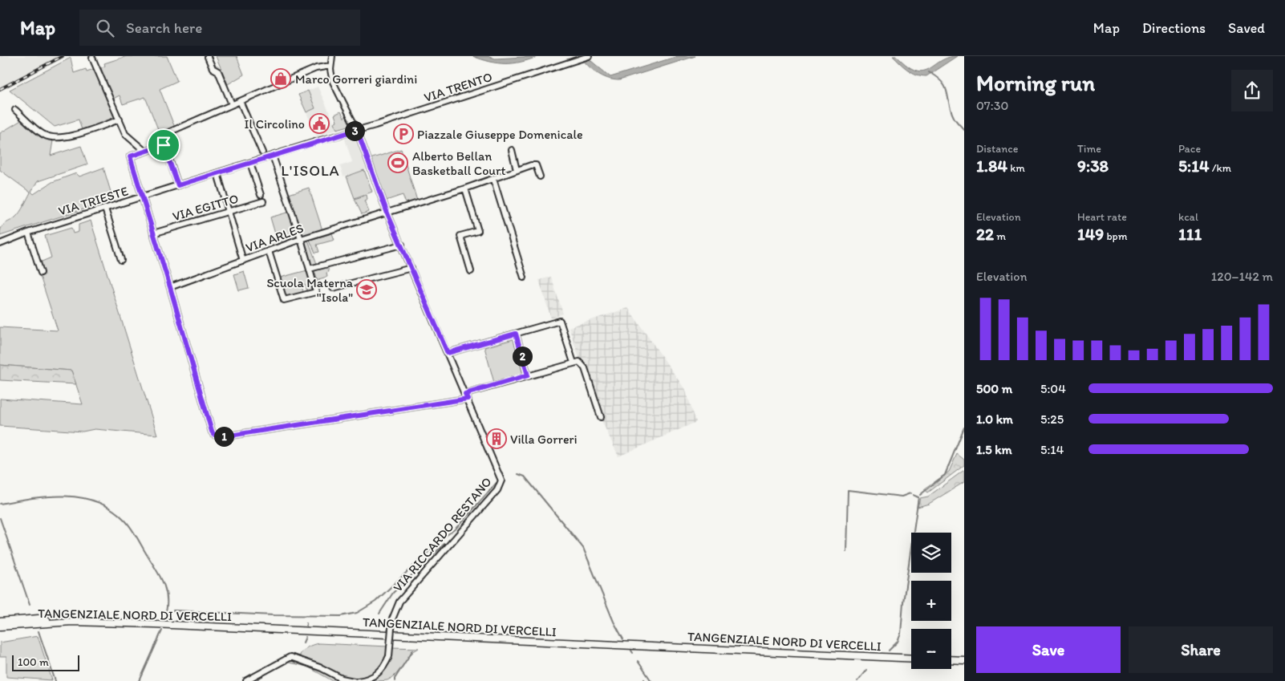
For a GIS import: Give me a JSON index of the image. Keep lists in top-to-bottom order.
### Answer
{
  "streets": {
    "main road": ["TANGENZIALE NORD DI VERCELLI"],
    "street": [
      "VIA TRENTO",
      "VIA TRIESTE",
      "VIA EGITTO",
      "VIA ARLES",
      "VIA RICCARDO RESTANO"
    ]
  },
  "crossings": [
    ["VIA TRENTO", "VIA TRIESTE"],
    ["VIA TRENTO", "VIA RICCARDO RESTANO"],
    ["VIA TRIESTE", "VIA RICCARDO RESTANO"],
    ["VIA ARLES", "VIA RICCARDO RESTANO"]
  ],
  "districts": ["L'ISOLA"],
  "places": {
    "shop": ["Marco Gorreri giardini"],
    "public building": ["Il Circolino"],
    "parking": ["Piazzale Giuseppe Domenicale"],
    "sports": ["Alberto Bellan Basketball Court"],
    "school or university": ["Scuola Materna \"Isola\""],
    "building": ["Villa Gorreri"]
  },
  "scale_bar": "100 m",
  "page": {
    "header": "Map",
    "search": "Search here",
    "nav": ["Map", "Directions", "Saved"],
    "heading": ["Morning run", "07:30"],
    "pins": ["3", "2", "1"],
    "stats": [
      ["Distance", "1.84 km"],
      ["Time", "9:38"],
      ["Pace", "5:14 /km"],
      ["Elevation", "22 m"],
      ["Heart rate", "149 bpm"],
      ["kcal", "111"]
    ],
    "chart": ["Elevation", "120–142 m"],
    "list": [
      {
        "name": "500 m",
        "note": "5:04"
      },
      {
        "name": "1.0 km",
        "note": "5:25"
      },
      {
        "name": "1.5 km",
        "note": "5:14"
      }
    ],
    "map_buttons": ["+", "−"],
    "buttons": ["Save", "Share"],
    "scale": "100 m"
  }
}
